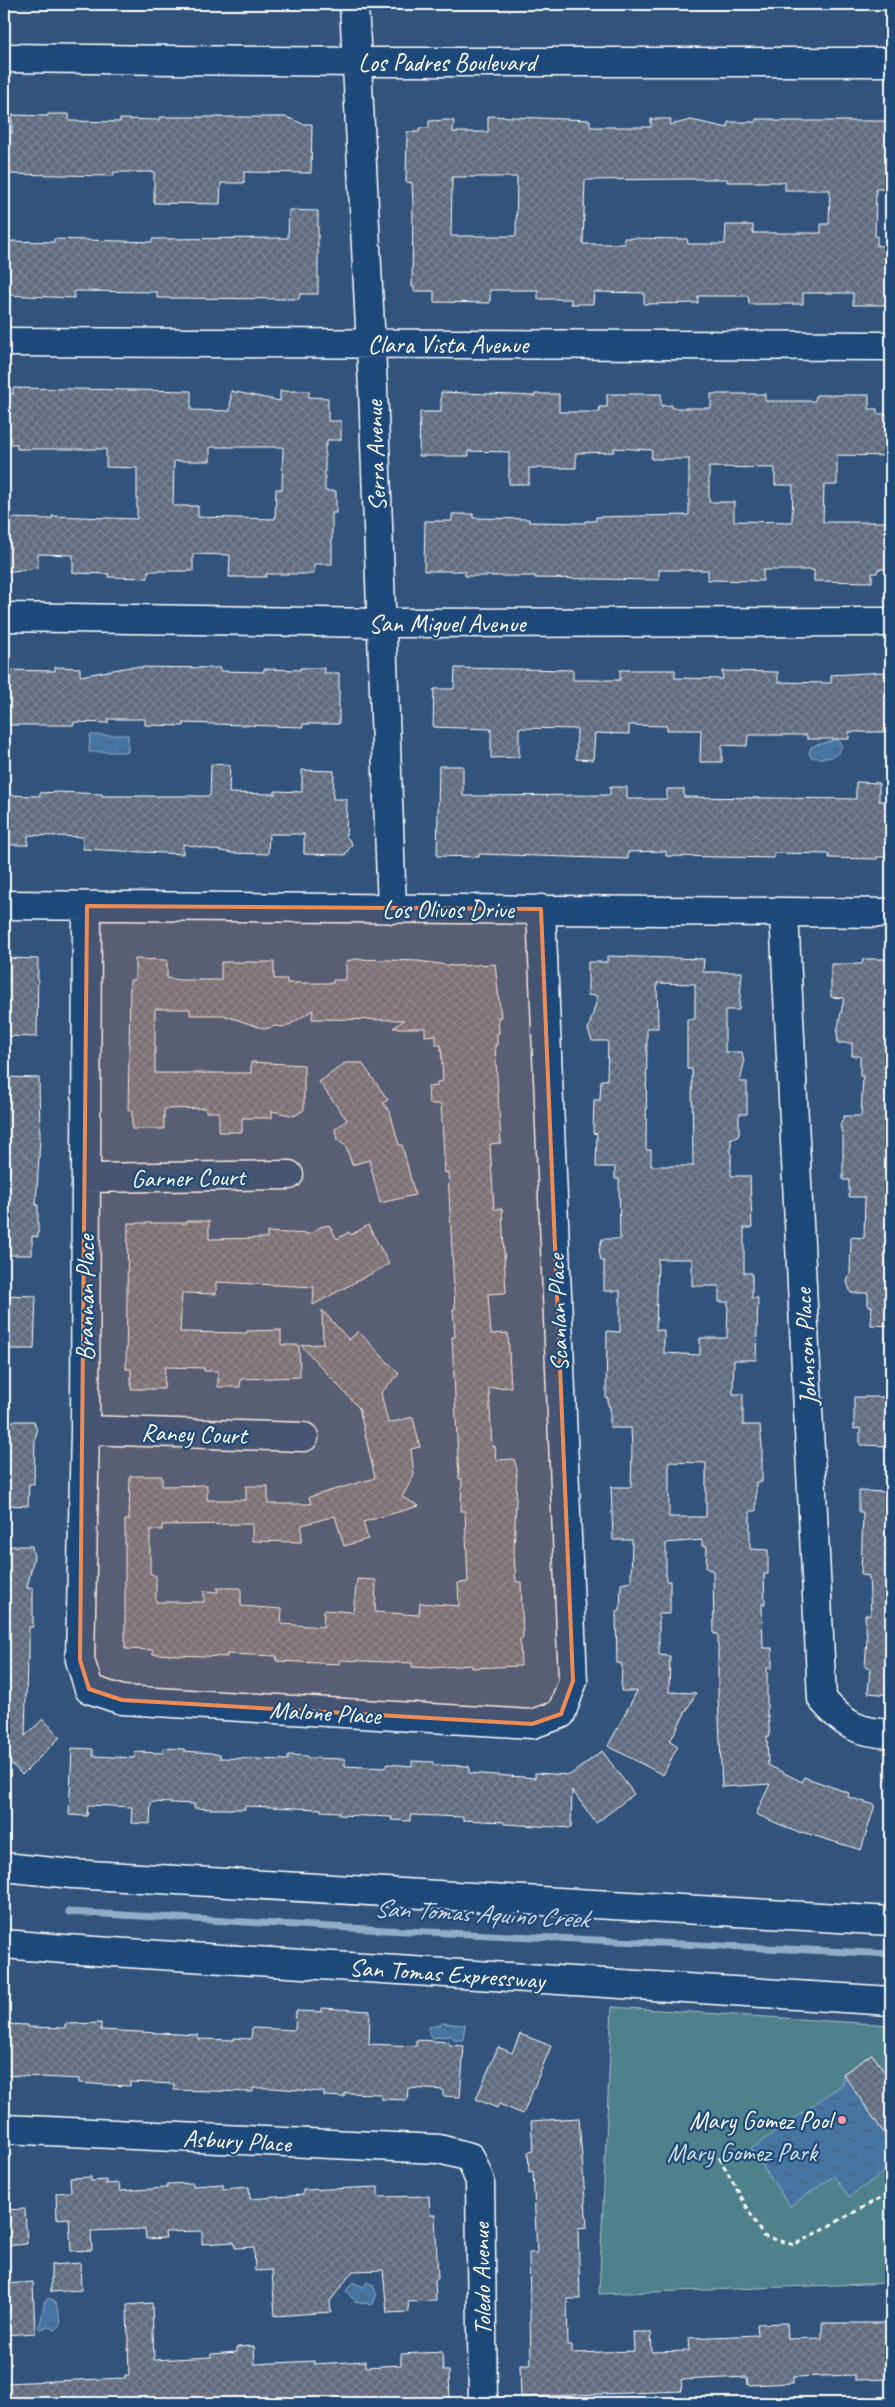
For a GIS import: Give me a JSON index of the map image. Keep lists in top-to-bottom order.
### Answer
{
  "streets": {
    "main road": [
      "Los Padres Boulevard",
      "Clara Vista Avenue",
      "Serra Avenue",
      "San Miguel Avenue",
      "Los Olivos Drive",
      "Garner Court",
      "Brannan Place",
      "Scanlan Place",
      "Johnson Place",
      "Raney Court",
      "Malone Place",
      "San Tomas Expressway",
      "Asbury Place",
      "Toledo Avenue"
    ]
  },
  "crossings": [
    ["Los Padres Boulevard", "Serra Avenue"],
    ["Clara Vista Avenue", "Serra Avenue"],
    ["Serra Avenue", "San Miguel Avenue"],
    ["Serra Avenue", "Los Olivos Drive"],
    ["Los Olivos Drive", "Brannan Place"],
    ["Los Olivos Drive", "Scanlan Place"],
    ["Los Olivos Drive", "Johnson Place"],
    ["Garner Court", "Brannan Place"],
    ["Brannan Place", "Raney Court"],
    ["Brannan Place", "Malone Place"],
    ["Scanlan Place", "Malone Place"],
    ["Asbury Place", "Toledo Avenue"]
  ],
  "water": ["San Tomas Aquino Creek"],
  "parks": ["Mary Gomez Park"],
  "places": ["Mary Gomez Pool"]
}
